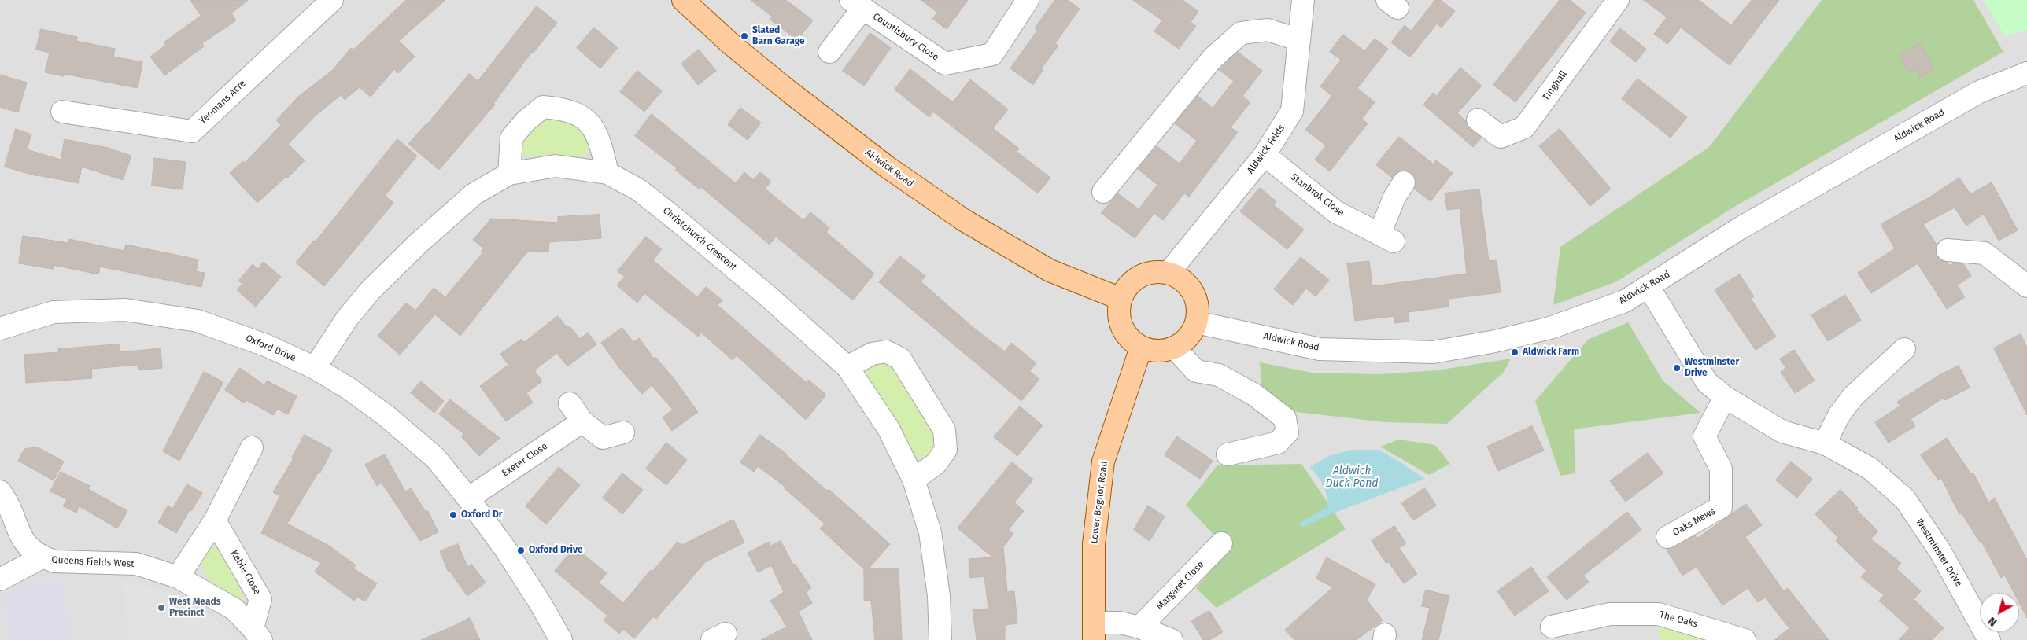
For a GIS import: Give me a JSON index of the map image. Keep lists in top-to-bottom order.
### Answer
{
  "streets": {
    "main road": ["Aldwick Road", "Lower Bognor Road"],
    "street": [
      "Countisbury Close",
      "Tinghall",
      "Yeomans Acre",
      "Aldwick Felds",
      "Stanbrok Close",
      "Christchurch Crescent",
      "Oxford Drive",
      "Exeter Close",
      "Oaks Mews",
      "Westminster Drive",
      "Queens Fields West",
      "Keble Close",
      "Margaret Close",
      "The Oaks"
    ]
  },
  "crossings": [
    ["Aldwick Road", "Aldwick Felds"],
    ["Aldwick Road", "Lower Bognor Road"],
    ["Aldwick Road", "Westminster Drive"],
    ["Aldwick Felds", "Stanbrok Close"],
    ["Aldwick Felds", "Lower Bognor Road"],
    ["Christchurch Crescent", "Oxford Drive"],
    ["Oxford Drive", "Exeter Close"],
    ["Oaks Mews", "Westminster Drive"],
    ["Queens Fields West", "Keble Close"]
  ],
  "water": ["Aldwick Duck Pond"],
  "places": [
    "Slated Barn Garage",
    "Aldwick Farm",
    "Westminster Drive",
    "Oxford Dr",
    "Oxford Drive",
    "West Meads Precinct"
  ],
  "north": "bottom left"
}
